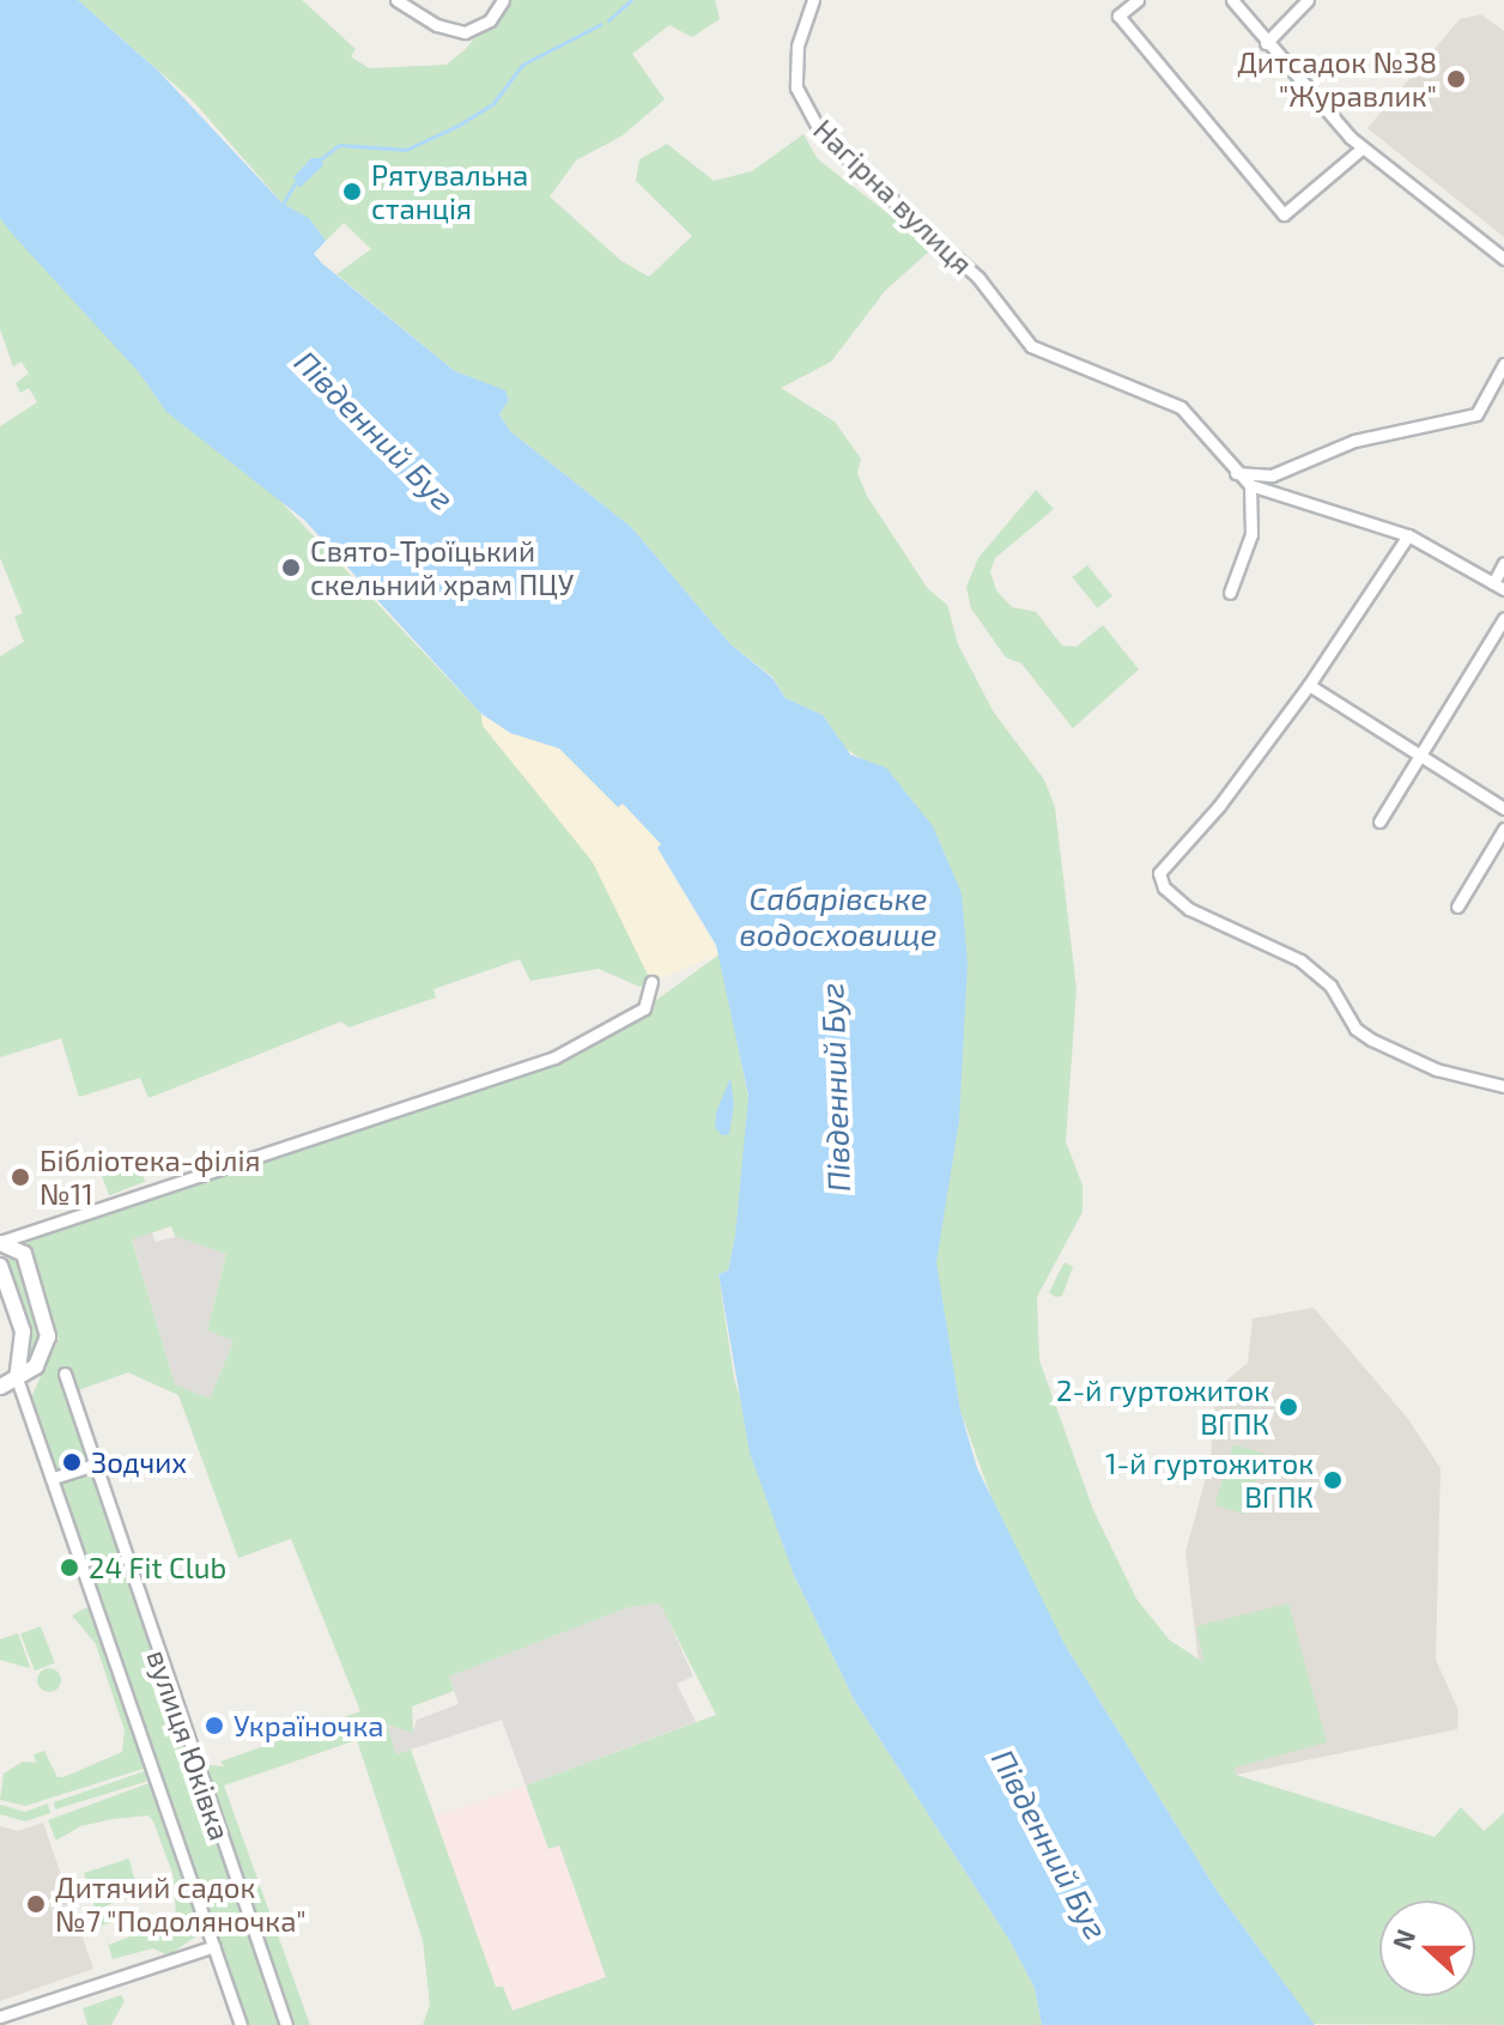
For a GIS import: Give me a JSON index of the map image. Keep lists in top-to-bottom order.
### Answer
{
  "streets": {
    "street": ["Нагірна вулиця", "вулиця Юківка"]
  },
  "water": ["Південний Буг", "Сабарівське водосховище"],
  "places": [
    "Дитсадок №38 \"Журавлик\"",
    "Рятувальна станція",
    "Свято-Троїцький скельний храм ПЦУ",
    "Бібліотека-філія №11",
    "2-й гуртожиток ВГПК",
    "Зодчих",
    "1-й гуртожиток ВГПК",
    "24 Fit Club",
    "Україночка",
    "Дитячий садок №7 \"Подоляночка\""
  ],
  "north": "left"
}
